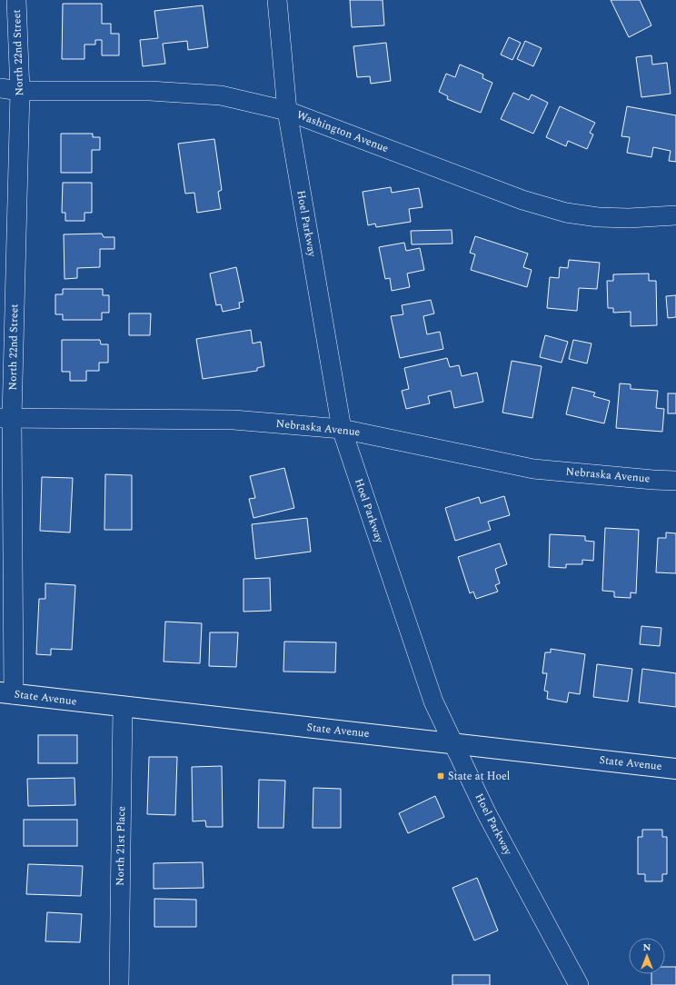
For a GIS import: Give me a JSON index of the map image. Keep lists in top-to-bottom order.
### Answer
{
  "streets": {
    "main road": ["State Avenue"],
    "street": [
      "North 22nd Street",
      "Washington Avenue",
      "Hoel Parkway",
      "Nebraska Avenue",
      "North 21st Place"
    ]
  },
  "crossings": [
    ["North 22nd Street", "Washington Avenue"],
    ["North 22nd Street", "Nebraska Avenue"],
    ["North 22nd Street", "State Avenue"],
    ["Washington Avenue", "Hoel Parkway"],
    ["Hoel Parkway", "Nebraska Avenue"],
    ["Hoel Parkway", "State Avenue"],
    ["State Avenue", "North 21st Place"]
  ],
  "places": {
    "transit": ["State at Hoel"]
  },
  "north": "top"
}
